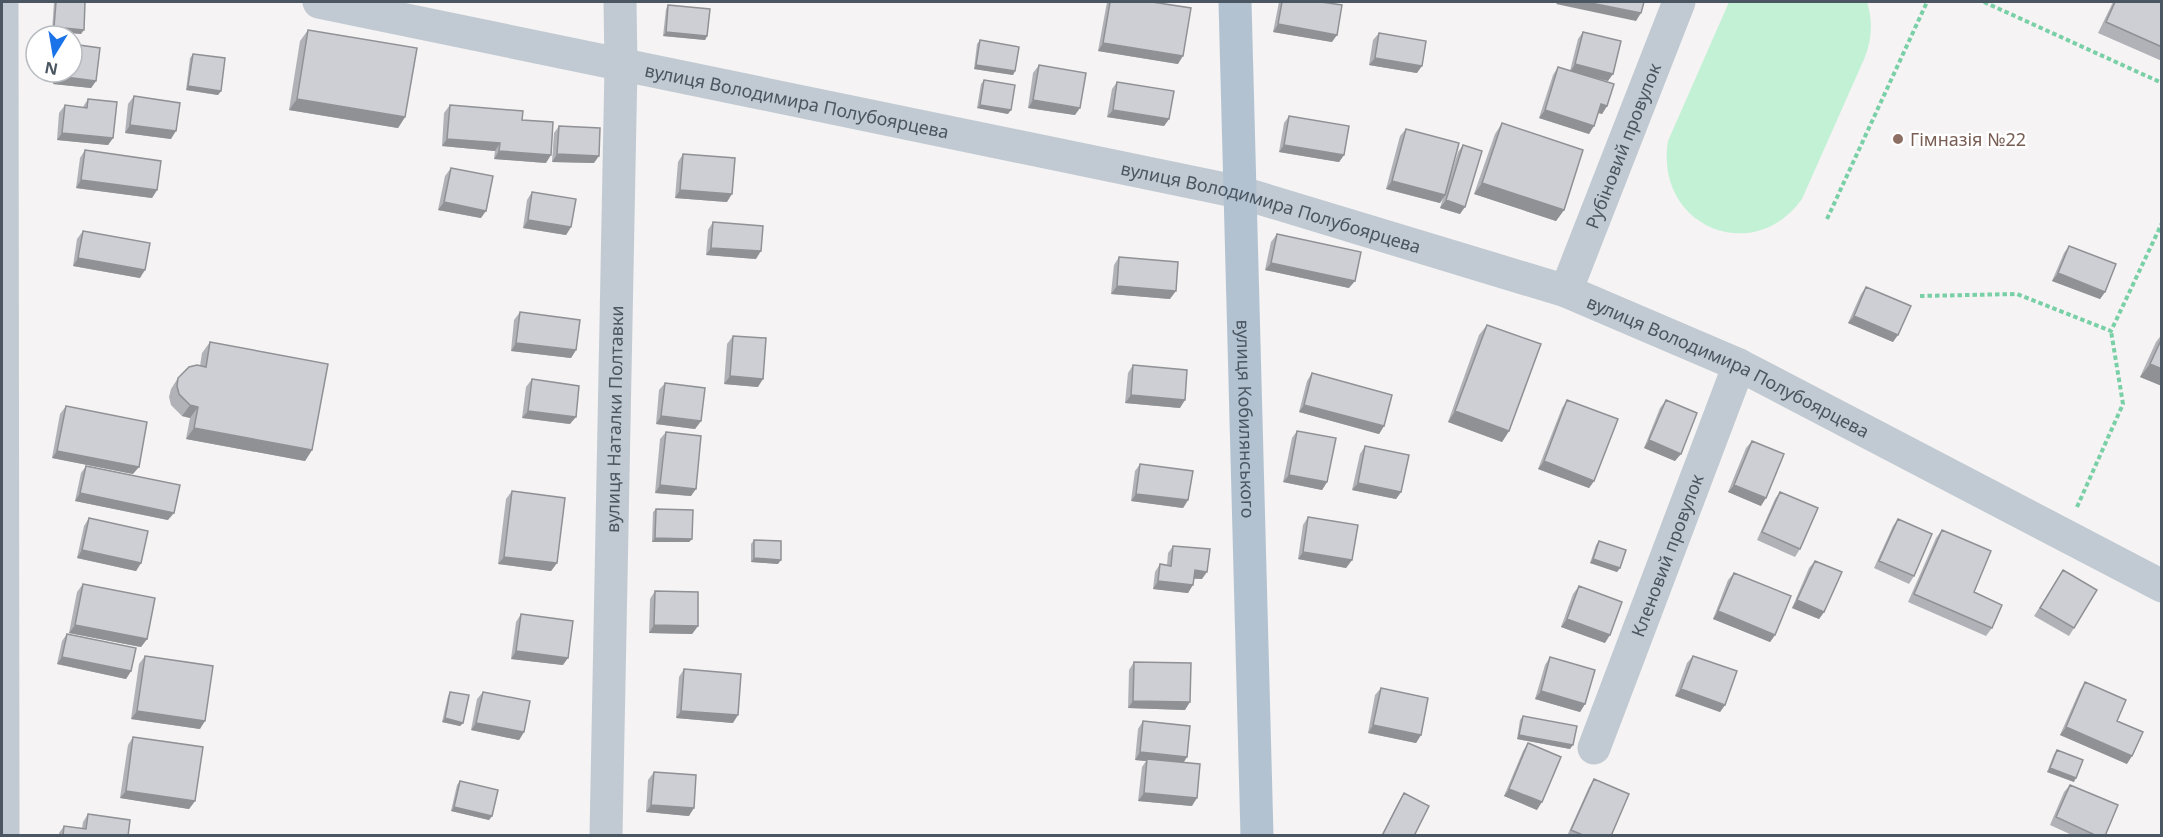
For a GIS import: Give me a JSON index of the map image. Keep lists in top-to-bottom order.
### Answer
{
  "streets": {
    "main road": ["вулиця Кобилянського"],
    "street": [
      "вулиця Володимира Полубоярцева",
      "Рубіновий провулок",
      "вулиця Наталки Полтавки",
      "Кленовий провулок"
    ]
  },
  "crossings": [
    ["вулиця Володимира Полубоярцева", "Рубіновий провулок"],
    ["вулиця Володимира Полубоярцева", "вулиця Наталки Полтавки"],
    ["вулиця Володимира Полубоярцева", "вулиця Кобилянського"],
    ["вулиця Володимира Полубоярцева", "Кленовий провулок"]
  ],
  "places": ["Гімназія №22"],
  "north": "bottom"
}
